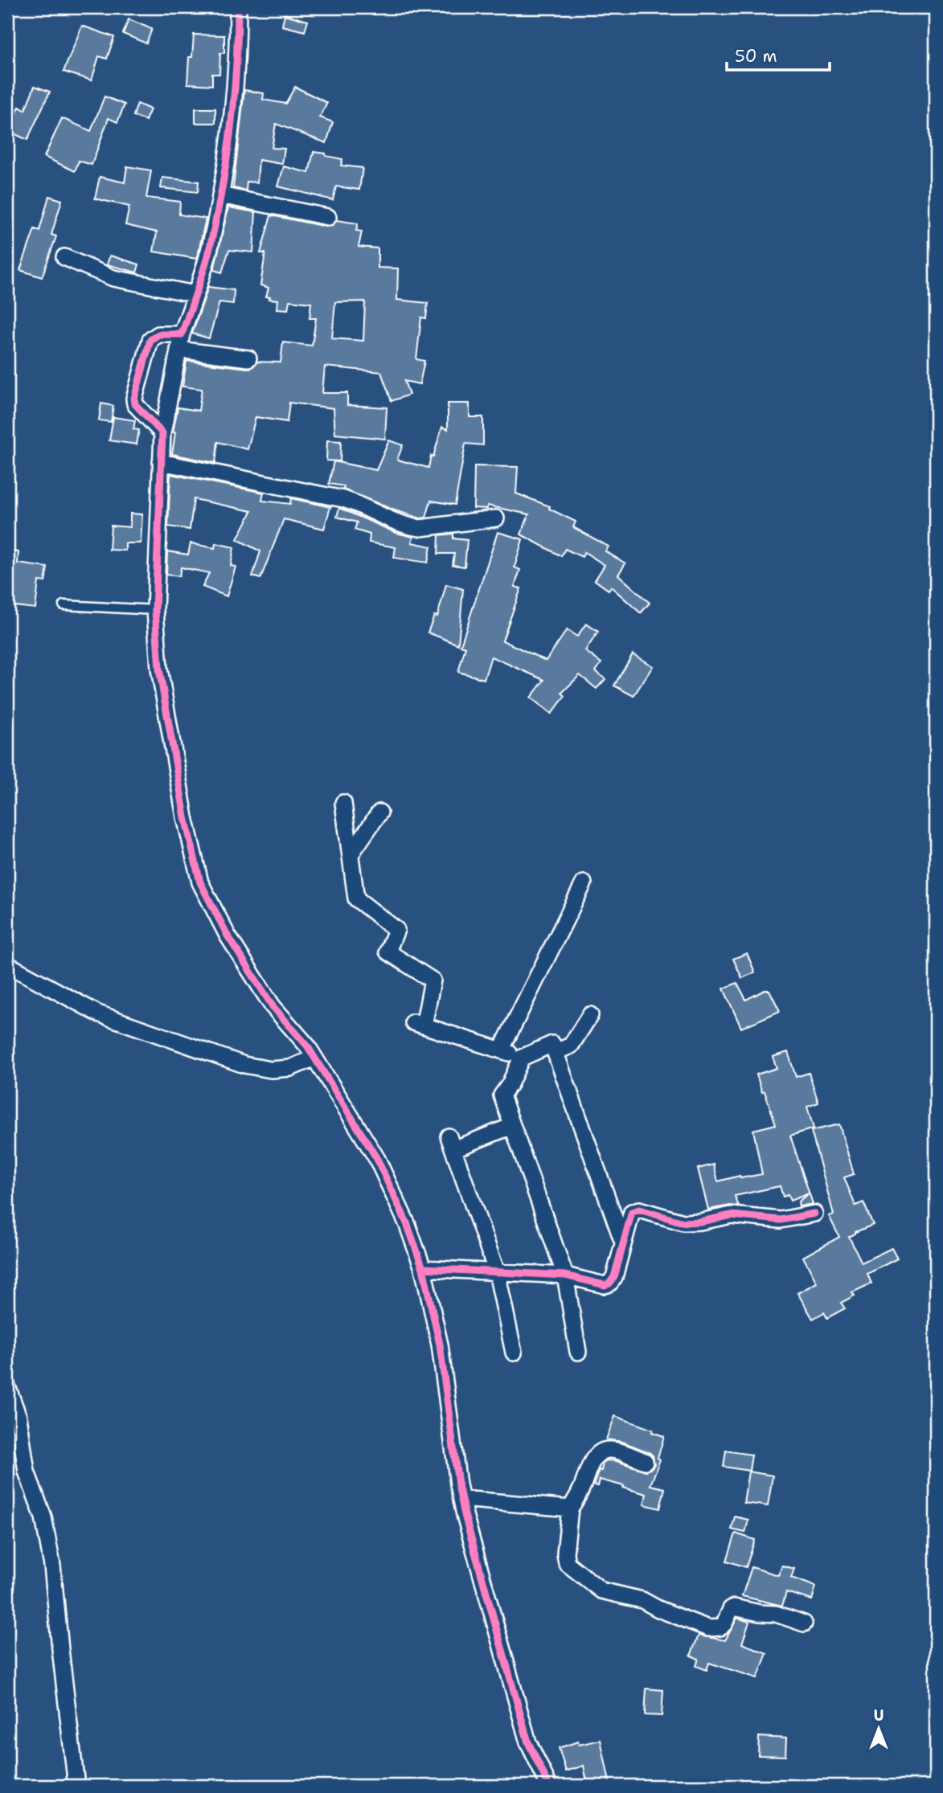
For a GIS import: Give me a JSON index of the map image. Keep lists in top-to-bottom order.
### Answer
{
  "scale_bar": "50 m",
  "north": "top"
}
